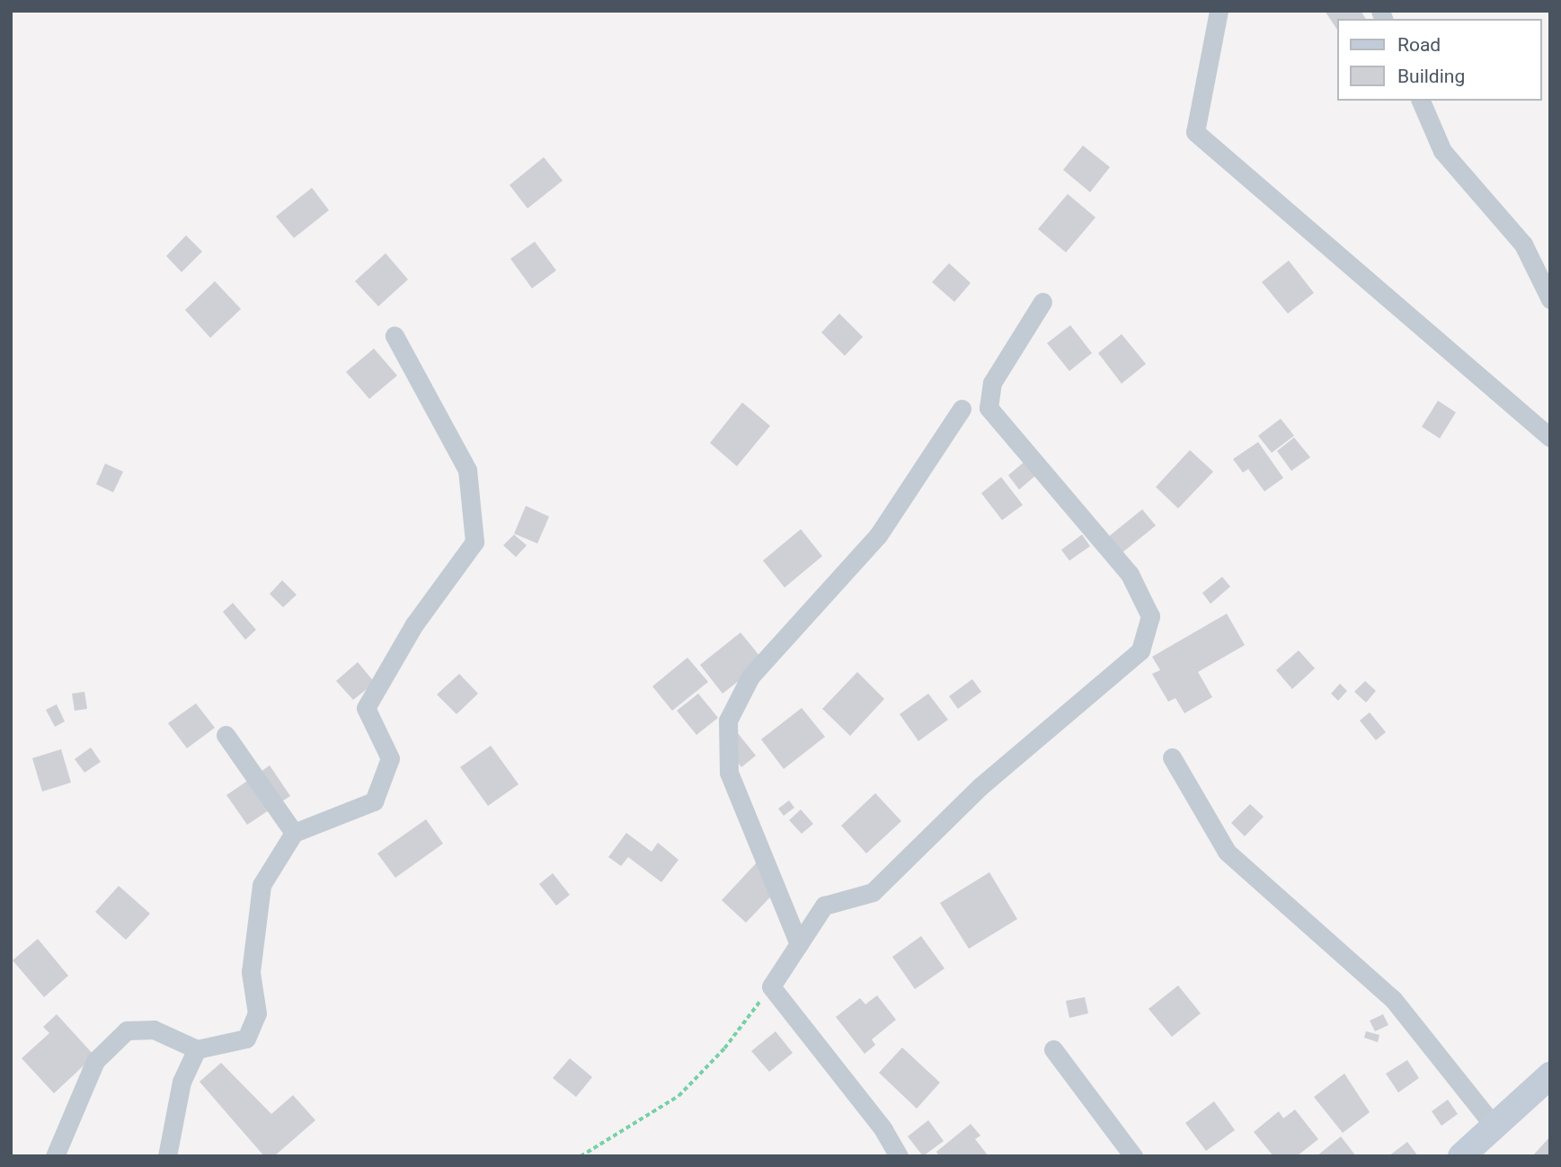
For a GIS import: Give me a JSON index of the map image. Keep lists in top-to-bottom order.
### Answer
{
  "legend": ["Road", "Building"]
}
